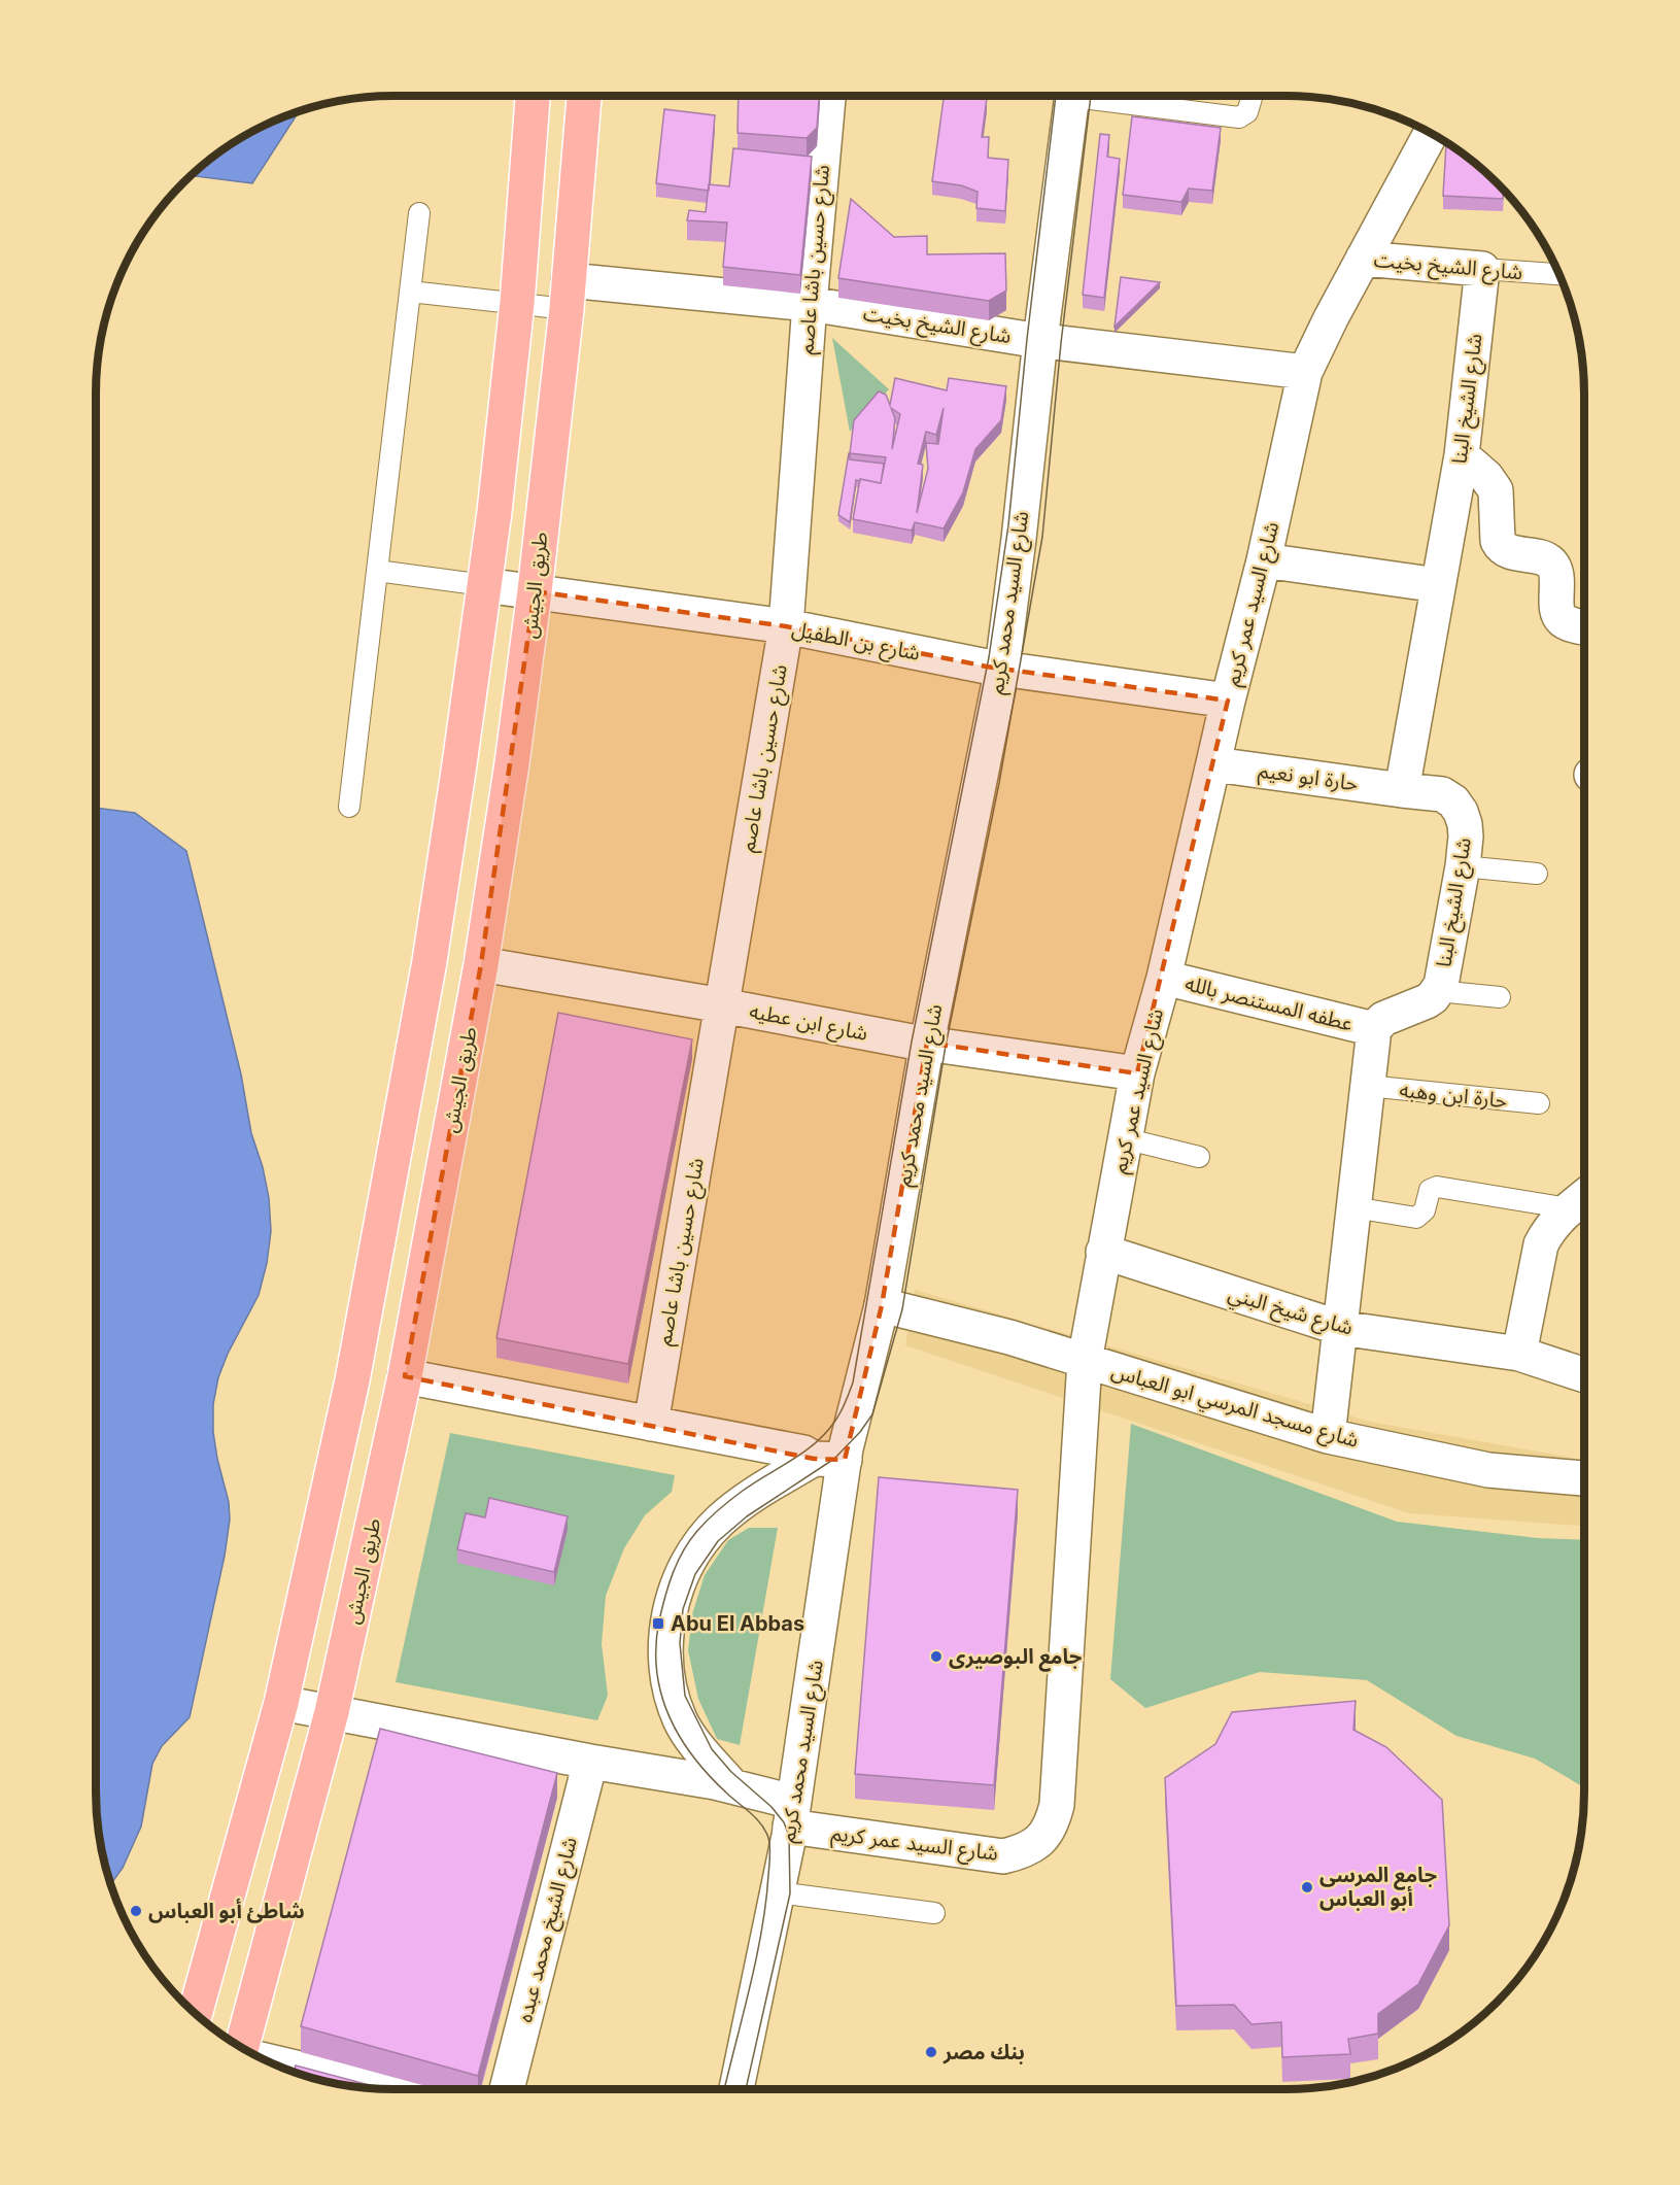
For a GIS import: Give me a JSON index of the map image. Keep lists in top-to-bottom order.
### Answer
{
  "streets": {
    "highway": ["طريق الجيش"],
    "street": [
      "شارع حسين باشا عاصم",
      "شارع الشيخ بخيت",
      "شارع الشيخ البنا",
      "شارع السيد محمد كريم",
      "شارع السيد عمر كريم",
      "شارع بن الطفيل",
      "حارة ابو نعيم",
      "عطفه المستنصر بالله",
      "شارع ابن عطيه",
      "شارع شيخ البني",
      "شارع مسجد المرسي ابو العباس",
      "شارع الشيخ محمد عبده"
    ],
    "lane": ["حارة ابن وهبه"]
  },
  "crossings": [
    ["شارع حسين باشا عاصم", "شارع الشيخ بخيت"],
    ["شارع حسين باشا عاصم", "شارع بن الطفيل"],
    ["شارع حسين باشا عاصم", "شارع ابن عطيه"],
    ["شارع الشيخ بخيت", "شارع الشيخ البنا"],
    ["شارع الشيخ بخيت", "طريق الجيش"],
    ["شارع الشيخ بخيت", "شارع السيد محمد كريم"],
    ["شارع الشيخ بخيت", "شارع السيد عمر كريم"],
    ["شارع الشيخ البنا", "حارة ابو نعيم"],
    ["شارع الشيخ البنا", "عطفه المستنصر بالله"],
    ["طريق الجيش", "شارع السيد عمر كريم"],
    ["طريق الجيش", "شارع بن الطفيل"],
    ["طريق الجيش", "شارع ابن عطيه"],
    ["شارع السيد محمد كريم", "شارع السيد عمر كريم"],
    ["شارع السيد محمد كريم", "شارع بن الطفيل"],
    ["شارع السيد محمد كريم", "شارع ابن عطيه"],
    ["شارع السيد محمد كريم", "شارع مسجد المرسي ابو العباس"],
    ["شارع السيد عمر كريم", "شارع بن الطفيل"],
    ["شارع السيد عمر كريم", "حارة ابو نعيم"],
    ["شارع السيد عمر كريم", "عطفه المستنصر بالله"],
    ["شارع السيد عمر كريم", "شارع ابن عطيه"],
    ["شارع السيد عمر كريم", "شارع شيخ البني"],
    ["شارع السيد عمر كريم", "شارع مسجد المرسي ابو العباس"],
    ["شارع السيد عمر كريم", "شارع الشيخ محمد عبده"]
  ],
  "places": {
    "transit": ["Abu El Abbas"],
    "other": [
      "جامع البوصيرى",
      "جامع المرسى أبو العباس",
      "شاطئ أبو العباس",
      "بنك مصر"
    ]
  }
}
